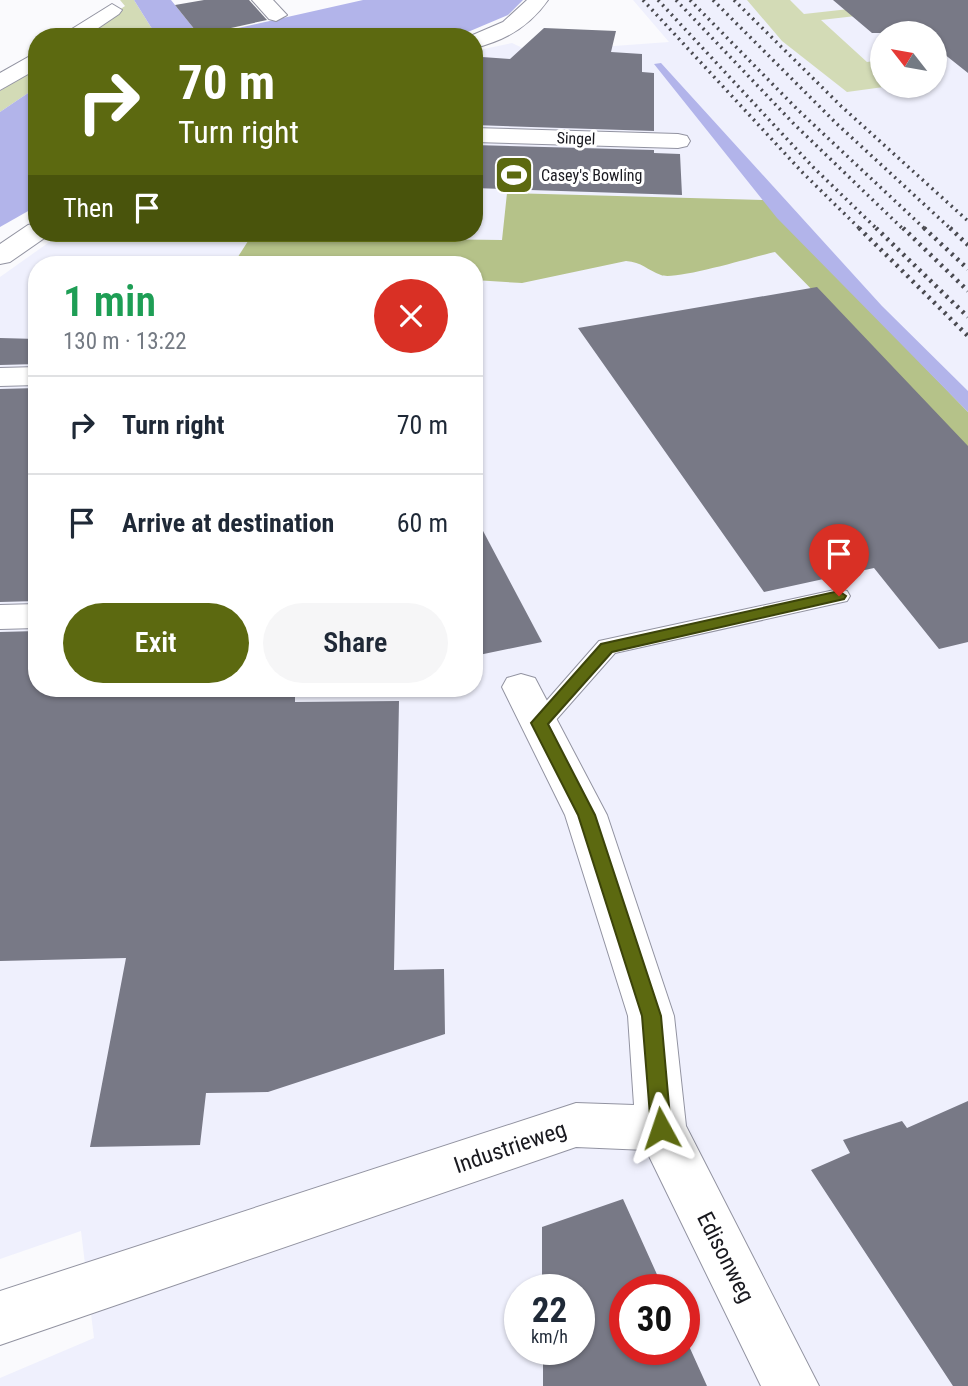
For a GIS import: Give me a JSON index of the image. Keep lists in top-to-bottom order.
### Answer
{
  "streets": {
    "street": ["Singel", "Industrieweg", "Edisonweg"]
  },
  "crossings": [
    ["Industrieweg", "Edisonweg"]
  ],
  "places": {
    "sports": ["Casey's Bowling"]
  },
  "north": "top left",
  "page": {
    "turn": ["70 m", "Turn right"],
    "then": "Then",
    "heading": ["1 min", "130 m · 13:22"],
    "list": [
      {
        "name": "Turn right",
        "value": "70 m"
      },
      {
        "name": "Arrive at destination",
        "value": "60 m"
      }
    ],
    "buttons": ["Exit", "Share"],
    "speed": "22 km/h",
    "limit": "30"
  }
}
